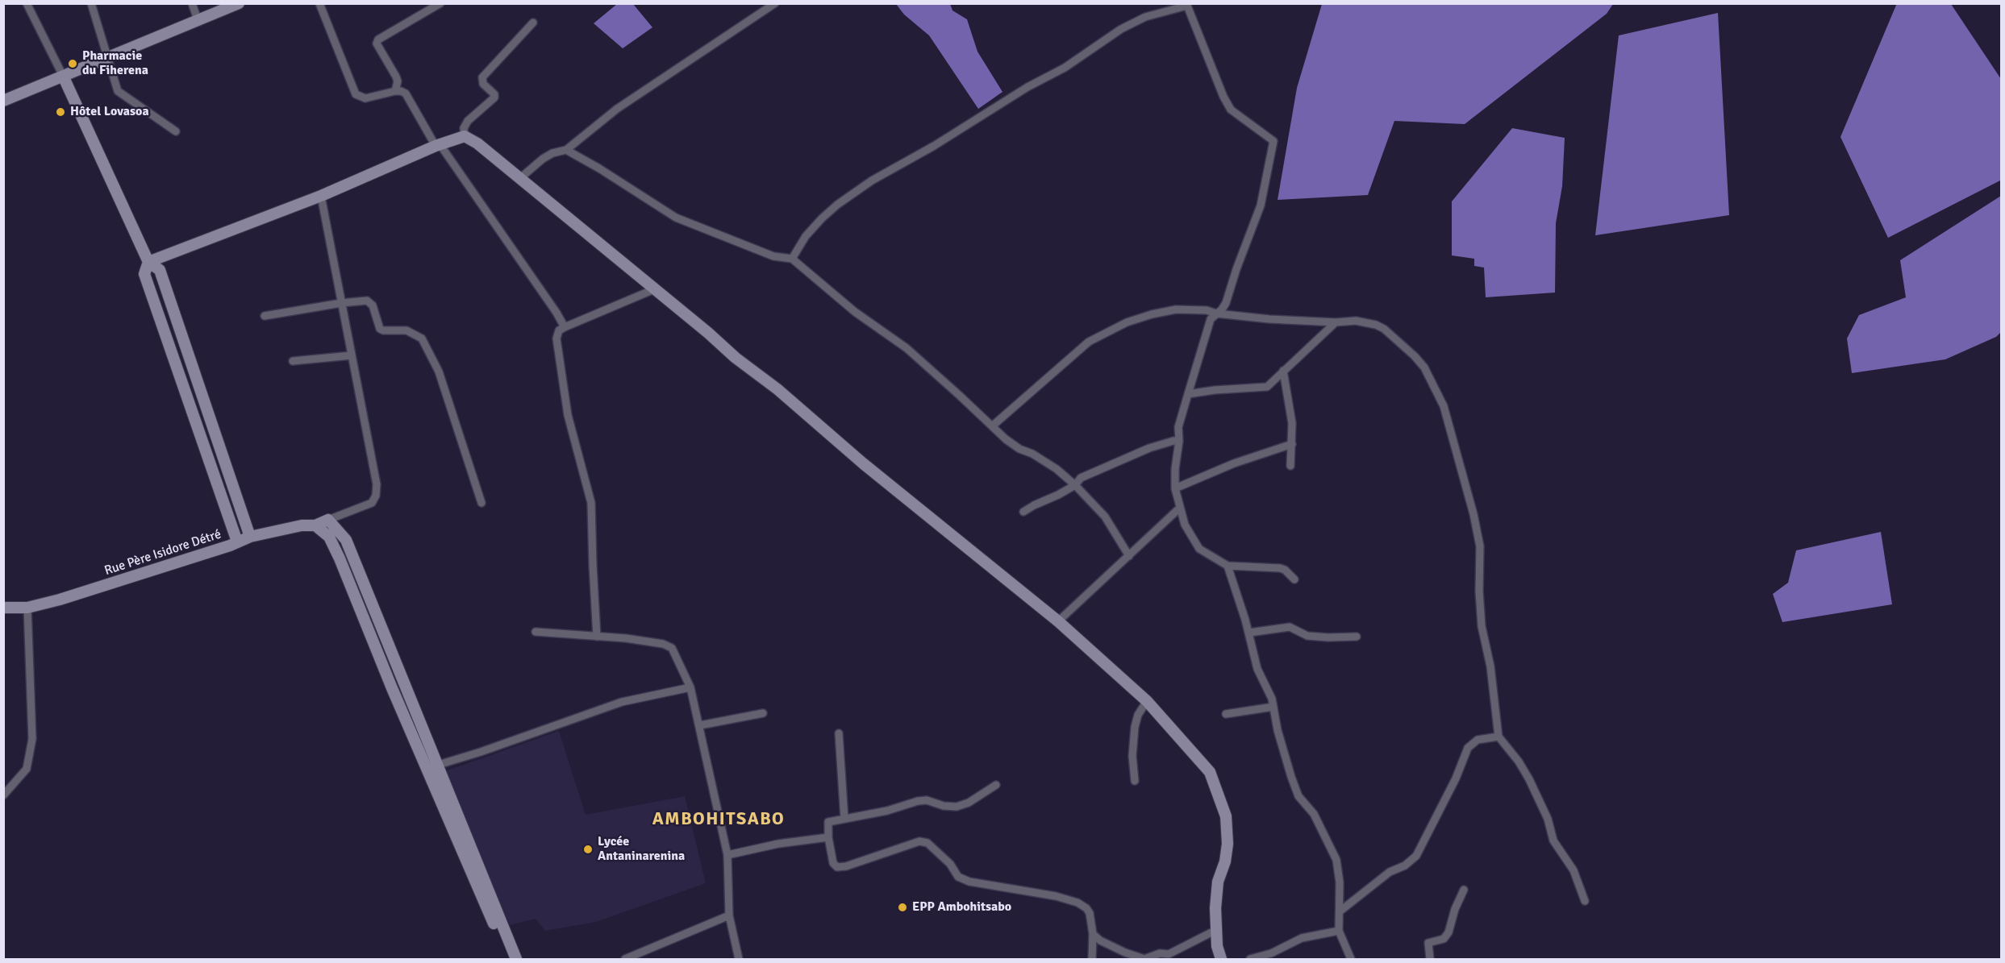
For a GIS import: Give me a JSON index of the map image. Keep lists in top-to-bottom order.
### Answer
{
  "streets": {
    "street": ["Rue Père Isidore Détré"]
  },
  "districts": ["AMBOHITSABO"],
  "places": [
    "Pharmacie du Fiherena",
    "Hôtel Lovasoa",
    "Lycée Antaninarenina",
    "EPP Ambohitsabo"
  ]
}
